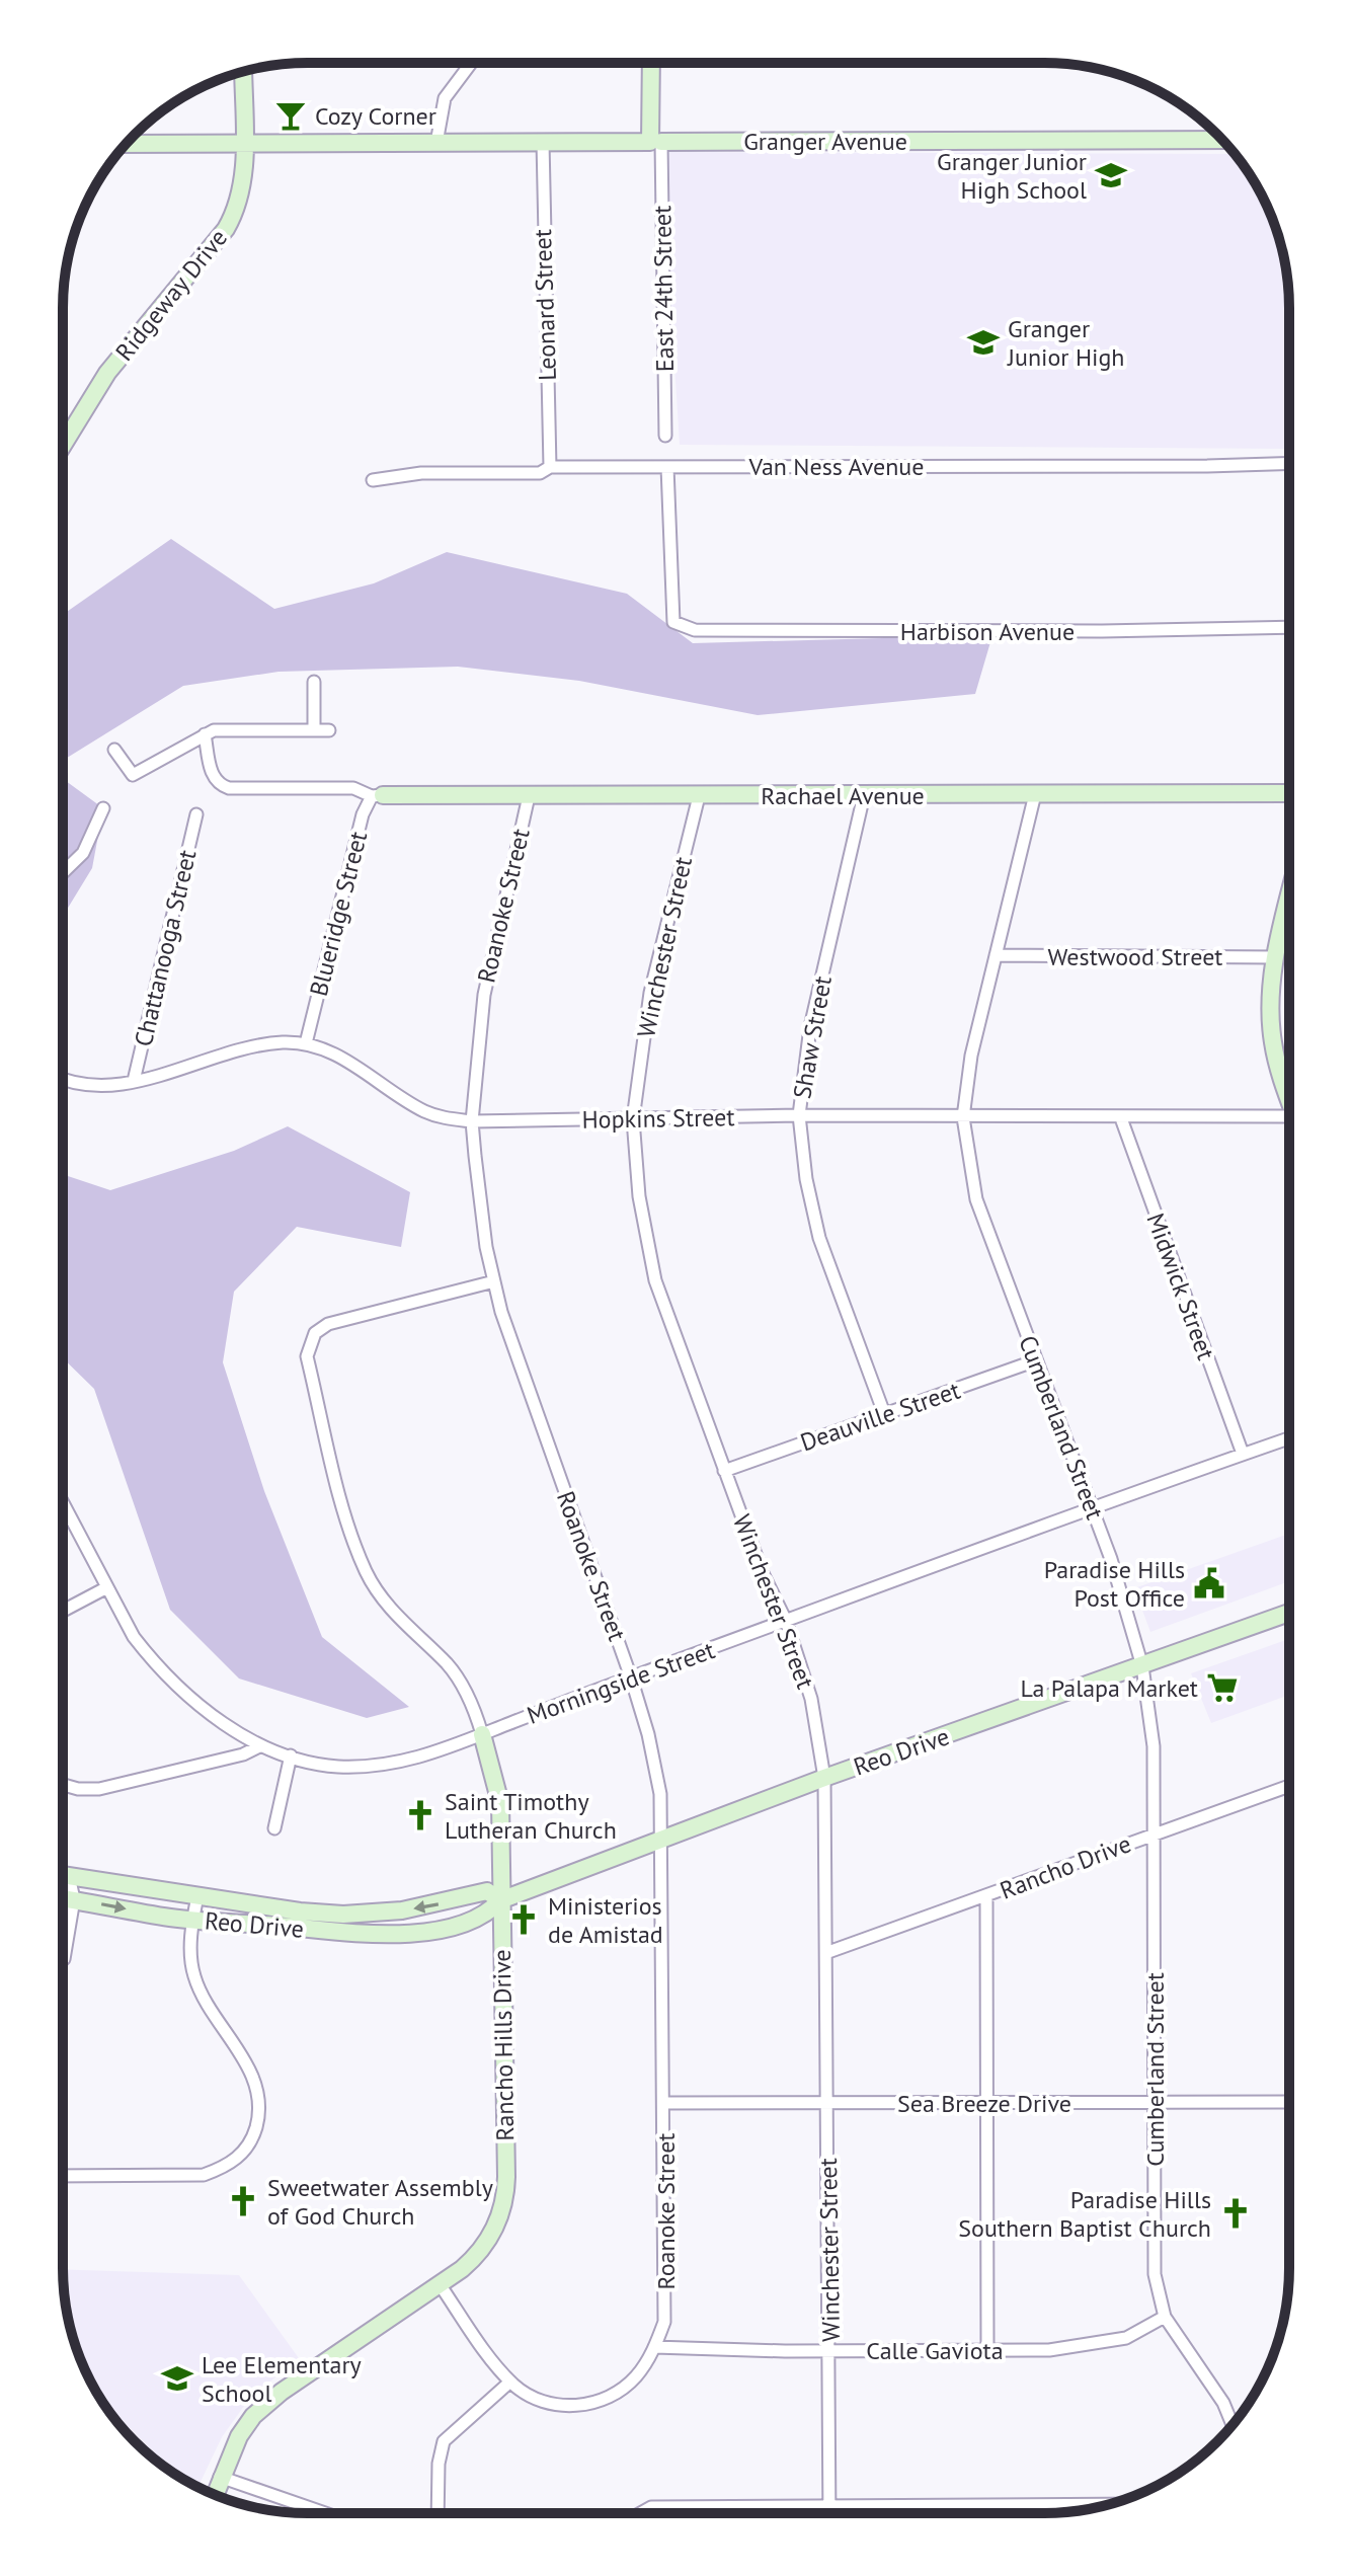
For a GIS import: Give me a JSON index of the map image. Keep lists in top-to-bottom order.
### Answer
{
  "streets": {
    "street": [
      "Granger Avenue",
      "East 24th Street",
      "Ridgeway Drive",
      "Leonard Street",
      "Van Ness Avenue",
      "Harbison Avenue",
      "Rachael Avenue",
      "Roanoke Street",
      "Blueridge Street",
      "Winchester Street",
      "Chattanooga Street",
      "Westwood Street",
      "Shaw Street",
      "Hopkins Street",
      "Midwick Street",
      "Deauville Street",
      "Cumberland Street",
      "Morningside Street",
      "Reo Drive",
      "Rancho Drive",
      "Rancho Hills Drive",
      "Sea Breeze Drive",
      "Calle Gaviota"
    ]
  },
  "crossings": [
    ["Granger Avenue", "East 24th Street"],
    ["Granger Avenue", "Ridgeway Drive"],
    ["Granger Avenue", "Leonard Street"],
    ["Leonard Street", "Van Ness Avenue"],
    ["Van Ness Avenue", "Harbison Avenue"],
    ["Rachael Avenue", "Roanoke Street"],
    ["Rachael Avenue", "Blueridge Street"],
    ["Rachael Avenue", "Winchester Street"],
    ["Rachael Avenue", "Shaw Street"],
    ["Rachael Avenue", "Cumberland Street"],
    ["Roanoke Street", "Hopkins Street"],
    ["Roanoke Street", "Morningside Street"],
    ["Roanoke Street", "Reo Drive"],
    ["Roanoke Street", "Rancho Hills Drive"],
    ["Roanoke Street", "Sea Breeze Drive"],
    ["Roanoke Street", "Calle Gaviota"],
    ["Blueridge Street", "Hopkins Street"],
    ["Winchester Street", "Hopkins Street"],
    ["Winchester Street", "Deauville Street"],
    ["Winchester Street", "Morningside Street"],
    ["Winchester Street", "Reo Drive"],
    ["Winchester Street", "Rancho Drive"],
    ["Winchester Street", "Sea Breeze Drive"],
    ["Winchester Street", "Calle Gaviota"],
    ["Chattanooga Street", "Hopkins Street"],
    ["Westwood Street", "Cumberland Street"],
    ["Shaw Street", "Hopkins Street"],
    ["Shaw Street", "Deauville Street"],
    ["Hopkins Street", "Midwick Street"],
    ["Hopkins Street", "Cumberland Street"],
    ["Midwick Street", "Morningside Street"],
    ["Deauville Street", "Cumberland Street"],
    ["Cumberland Street", "Morningside Street"],
    ["Cumberland Street", "Reo Drive"],
    ["Cumberland Street", "Rancho Drive"],
    ["Cumberland Street", "Sea Breeze Drive"],
    ["Cumberland Street", "Calle Gaviota"],
    ["Morningside Street", "Rancho Hills Drive"],
    ["Reo Drive", "Rancho Hills Drive"]
  ],
  "places": {
    "bar": ["Cozy Corner"],
    "school or university": ["Granger Junior High School", "Granger Junior High", "Lee Elementary School"],
    "public building": ["Paradise Hills Post Office"],
    "supermarket": ["La Palapa Market"],
    "church": [
      "Saint Timothy Lutheran Church",
      "Ministerios de Amistad",
      "Sweetwater Assembly of God Church",
      "Paradise Hills Southern Baptist Church"
    ]
  }
}
